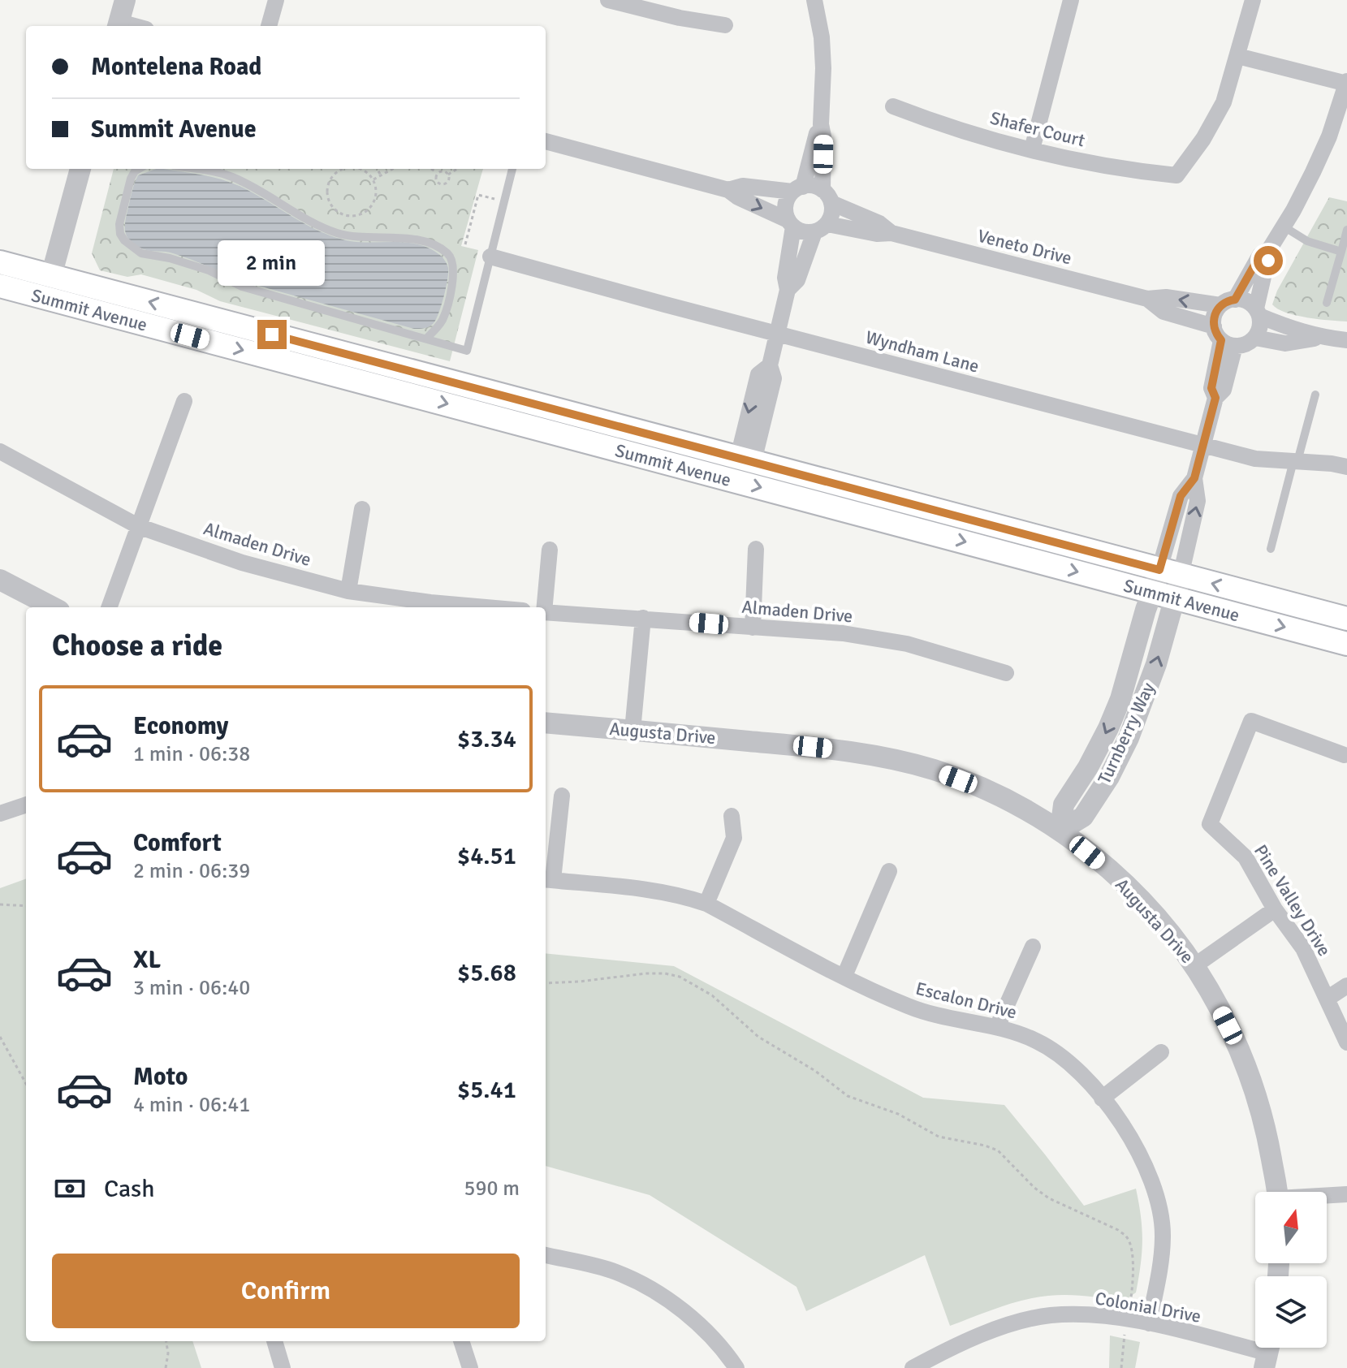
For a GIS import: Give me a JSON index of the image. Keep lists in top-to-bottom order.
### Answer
{
  "streets": {
    "main road": ["Summit Avenue"],
    "street": [
      "Shafer Court",
      "Veneto Drive",
      "Wyndham Lane",
      "Almaden Drive",
      "Augusta Drive",
      "Turnberry Way",
      "Pine Valley Drive",
      "Escalon Drive",
      "Colonial Drive"
    ]
  },
  "crossings": [
    ["Summit Avenue", "Turnberry Way"],
    ["Augusta Drive", "Turnberry Way"],
    ["Escalon Drive", "Colonial Drive"]
  ],
  "north": "top",
  "page": {
    "banner": ["Montelena Road", "Summit Avenue"],
    "bubble": "2 min",
    "heading": "Choose a ride",
    "list": [
      {
        "name": "Economy",
        "note": "1 min · 06:38",
        "value": "$3.34"
      },
      {
        "name": "Comfort",
        "note": "2 min · 06:39",
        "value": "$4.51"
      },
      {
        "name": "XL",
        "note": "3 min · 06:40",
        "value": "$5.68"
      },
      {
        "name": "Moto",
        "note": "4 min · 06:41",
        "value": "$5.41"
      }
    ],
    "pay": ["Cash", "590 m"],
    "buttons": "Confirm"
  }
}
